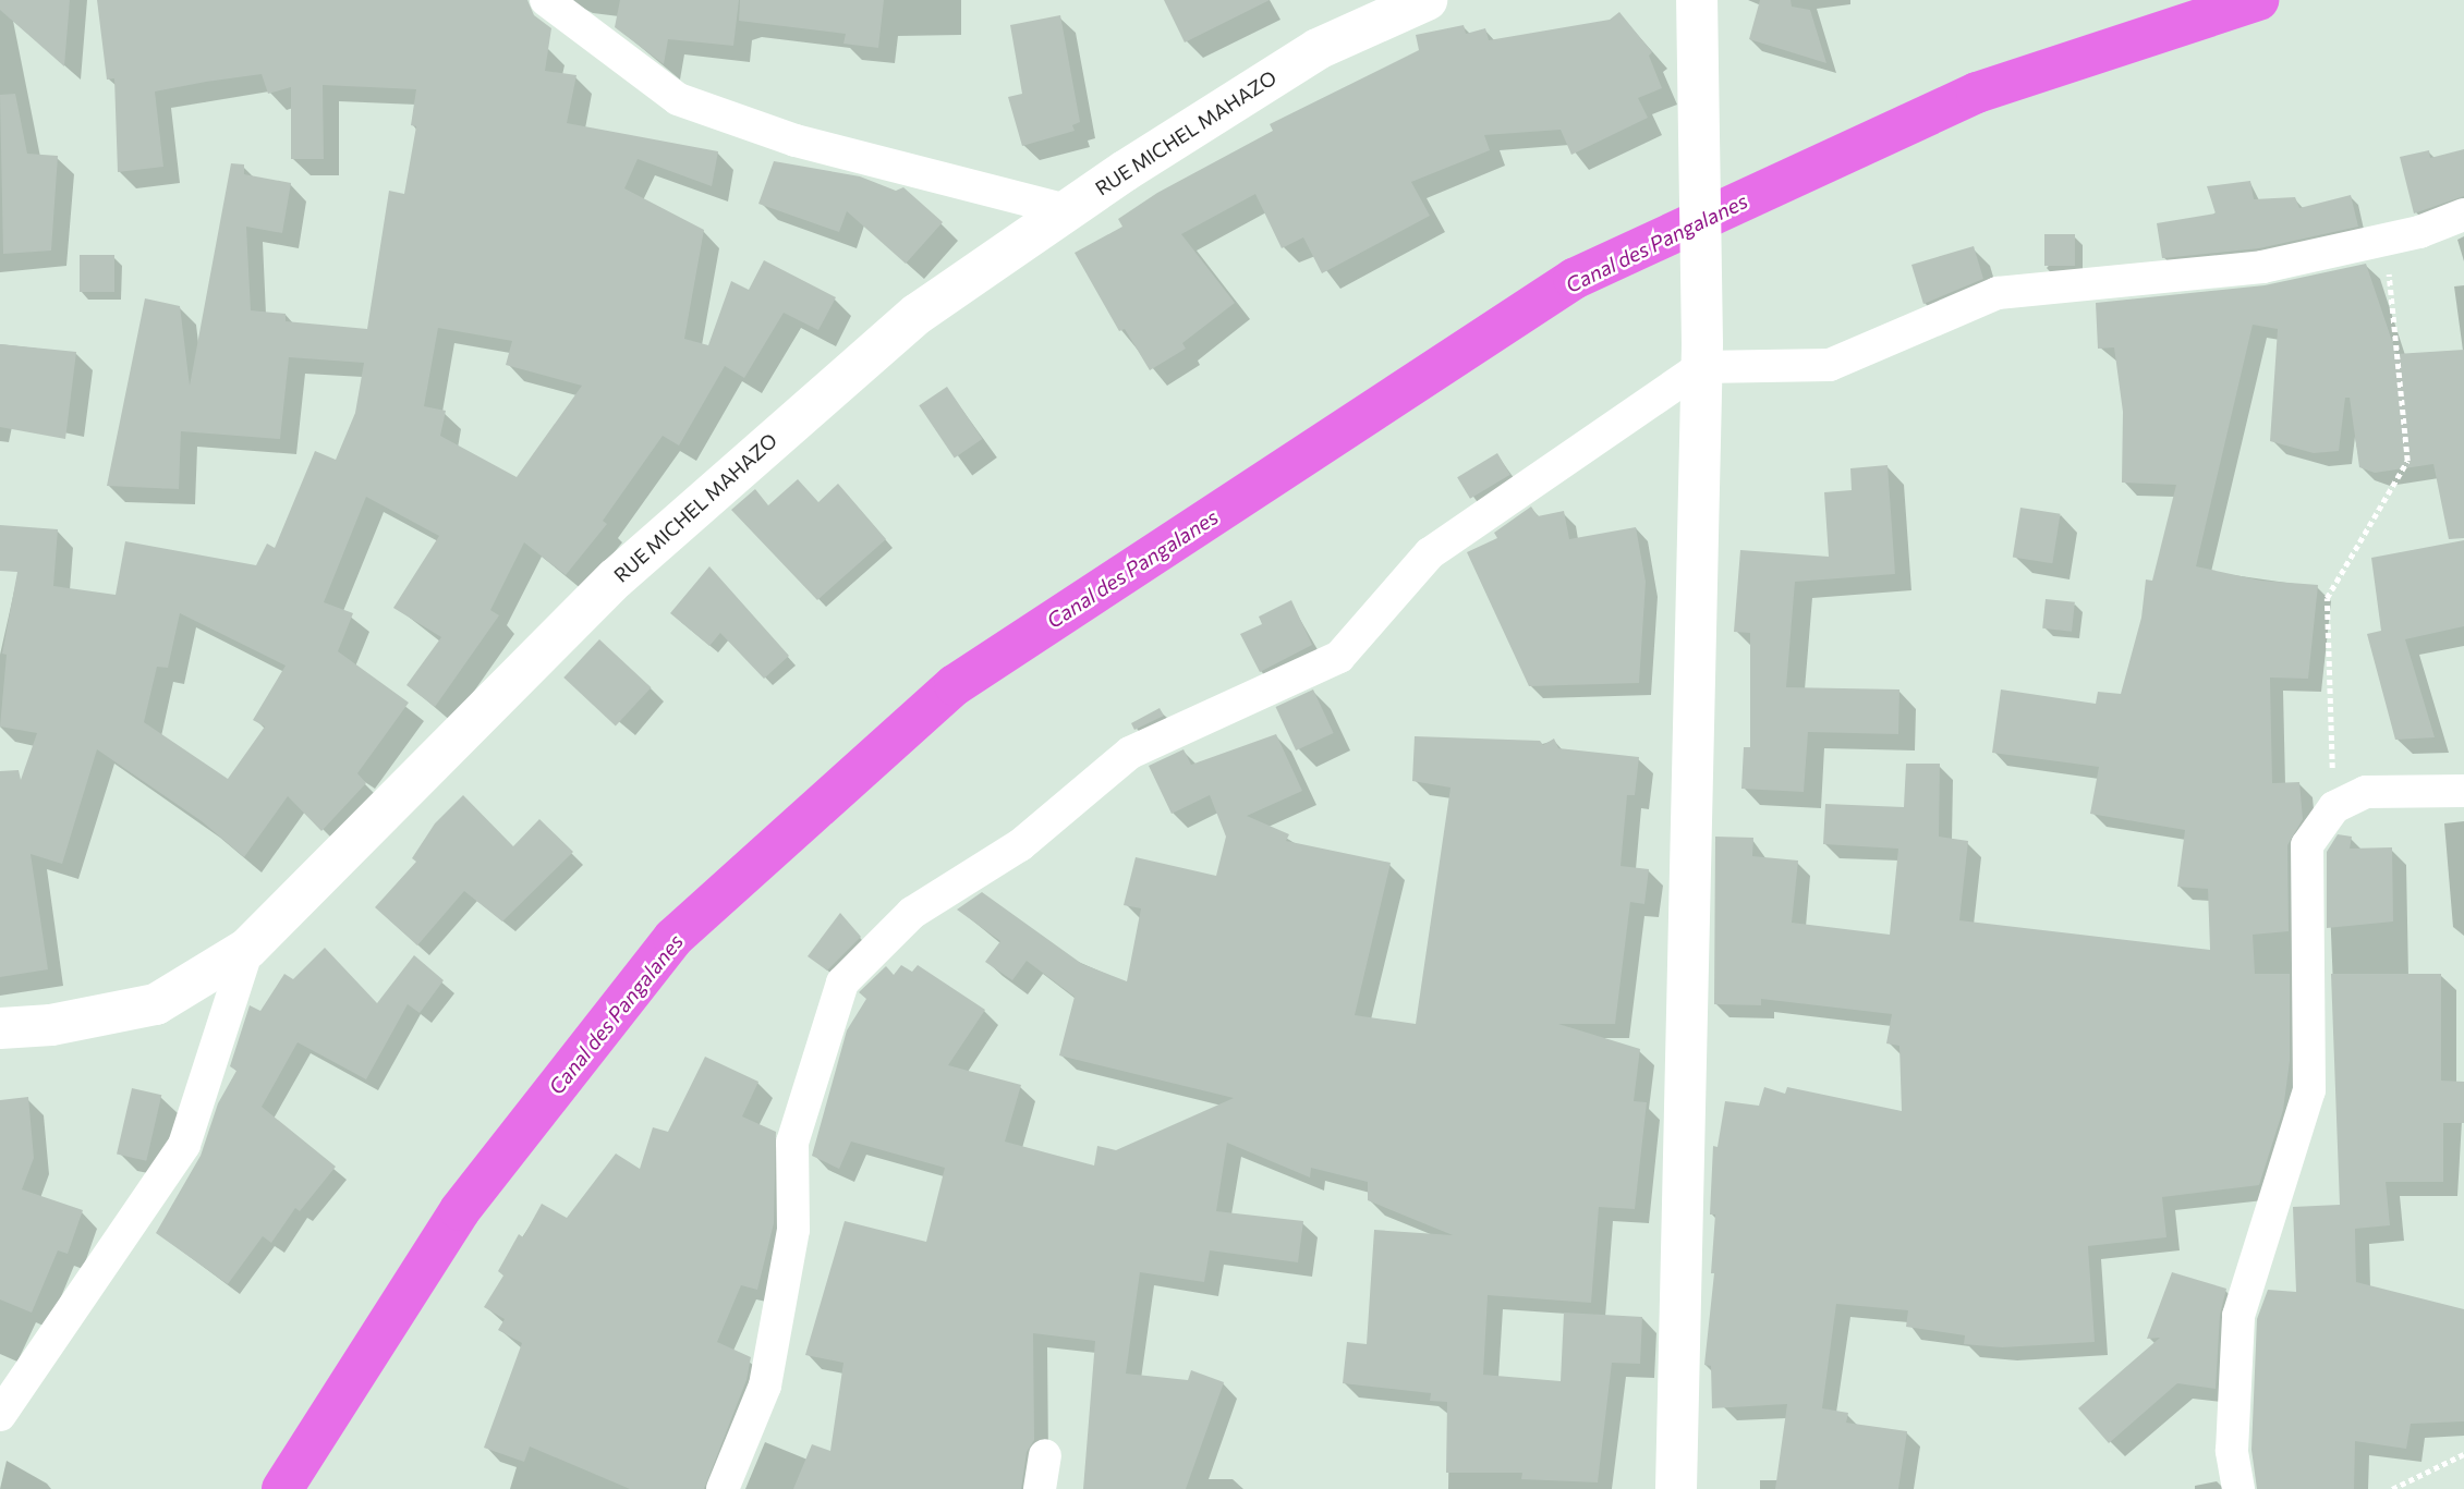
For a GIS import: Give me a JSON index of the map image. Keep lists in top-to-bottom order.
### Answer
{
  "streets": {
    "street": ["RUE MICHEL MAHAZO"]
  },
  "water": ["Canal des Pangalanes"]
}
